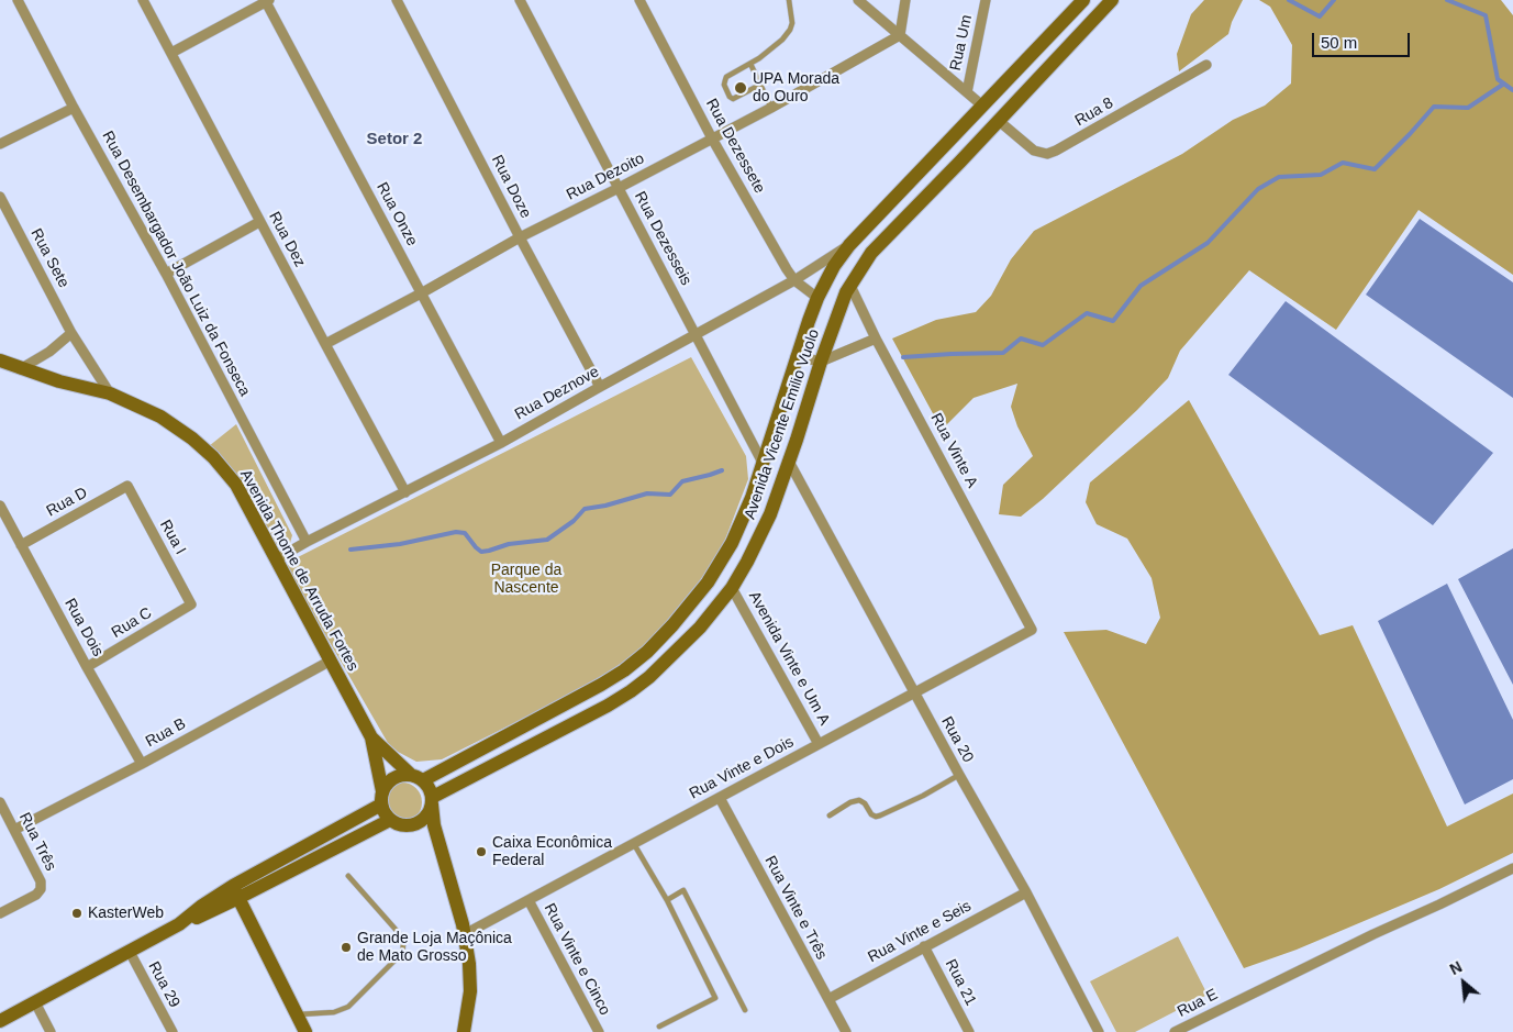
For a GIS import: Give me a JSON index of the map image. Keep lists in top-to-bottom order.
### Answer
{
  "streets": {
    "main road": ["Avenida Vicente Emilio Vuolo", "Avenida Thome de Arruda Fortes"],
    "street": [
      "Rua Um",
      "Rua 8",
      "Rua Dezessete",
      "Rua Dezoito",
      "Rua Doze",
      "Rua Onze",
      "Rua Dezesseis",
      "Rua Dez",
      "Rua Sete",
      "Rua Desembargador João Luiz da Fonseca",
      "Rua Deznove",
      "Rua Vinte A",
      "Rua D",
      "Rua I",
      "Rua C",
      "Rua Dois",
      "Avenida Vinte e Um A",
      "Rua B",
      "Rua 20",
      "Rua Vinte e Dois",
      "Rua Três",
      "Rua Vinte e Três",
      "Rua Vinte e Seis",
      "Rua Vinte e Cinco",
      "Rua 21",
      "Rua 29",
      "Rua E"
    ]
  },
  "crossings": [
    ["Rua 8", "Avenida Vicente Emilio Vuolo"],
    ["Rua Dezessete", "Rua Dezoito"],
    ["Rua Dezessete", "Rua Deznove"],
    ["Rua Dezessete", "Avenida Vicente Emilio Vuolo"],
    ["Rua Dezoito", "Rua Doze"],
    ["Rua Dezoito", "Rua Onze"],
    ["Rua Dezoito", "Rua Dezesseis"],
    ["Rua Dezoito", "Rua Dez"],
    ["Rua Doze", "Rua Deznove"],
    ["Rua Onze", "Rua Deznove"],
    ["Rua Dezesseis", "Rua Deznove"],
    ["Rua Dezesseis", "Avenida Vicente Emilio Vuolo"],
    ["Rua Dez", "Rua Deznove"],
    ["Rua Sete", "Avenida Thome de Arruda Fortes"],
    ["Rua Desembargador João Luiz da Fonseca", "Rua Deznove"],
    ["Rua Deznove", "Avenida Vicente Emilio Vuolo"],
    ["Rua Deznove", "Avenida Thome de Arruda Fortes"],
    ["Avenida Vicente Emilio Vuolo", "Rua Vinte A"],
    ["Avenida Vicente Emilio Vuolo", "Avenida Thome de Arruda Fortes"],
    ["Avenida Vicente Emilio Vuolo", "Avenida Vinte e Um A"],
    ["Avenida Vicente Emilio Vuolo", "Rua 20"],
    ["Rua Vinte A", "Rua Vinte e Dois"],
    ["Rua D", "Rua I"],
    ["Rua D", "Rua Dois"],
    ["Rua I", "Rua C"],
    ["Avenida Thome de Arruda Fortes", "Rua B"],
    ["Rua C", "Rua Dois"],
    ["Rua Dois", "Rua B"],
    ["Avenida Vinte e Um A", "Rua Vinte e Dois"],
    ["Rua B", "Rua Três"],
    ["Rua 20", "Rua Vinte e Dois"],
    ["Rua 20", "Rua Vinte e Seis"],
    ["Rua Vinte e Dois", "Rua Vinte e Três"],
    ["Rua Vinte e Dois", "Rua Vinte e Cinco"],
    ["Rua Vinte e Três", "Rua Vinte e Seis"],
    ["Rua Vinte e Seis", "Rua 21"]
  ],
  "districts": ["Setor 2"],
  "parks": ["Parque da Nascente"],
  "places": [
    "UPA Morada do Ouro",
    "Caixa Econômica Federal",
    "KasterWeb",
    "Grande Loja Maçônica de Mato Grosso"
  ],
  "scale_bar": "50 m",
  "north": "top left"
}
